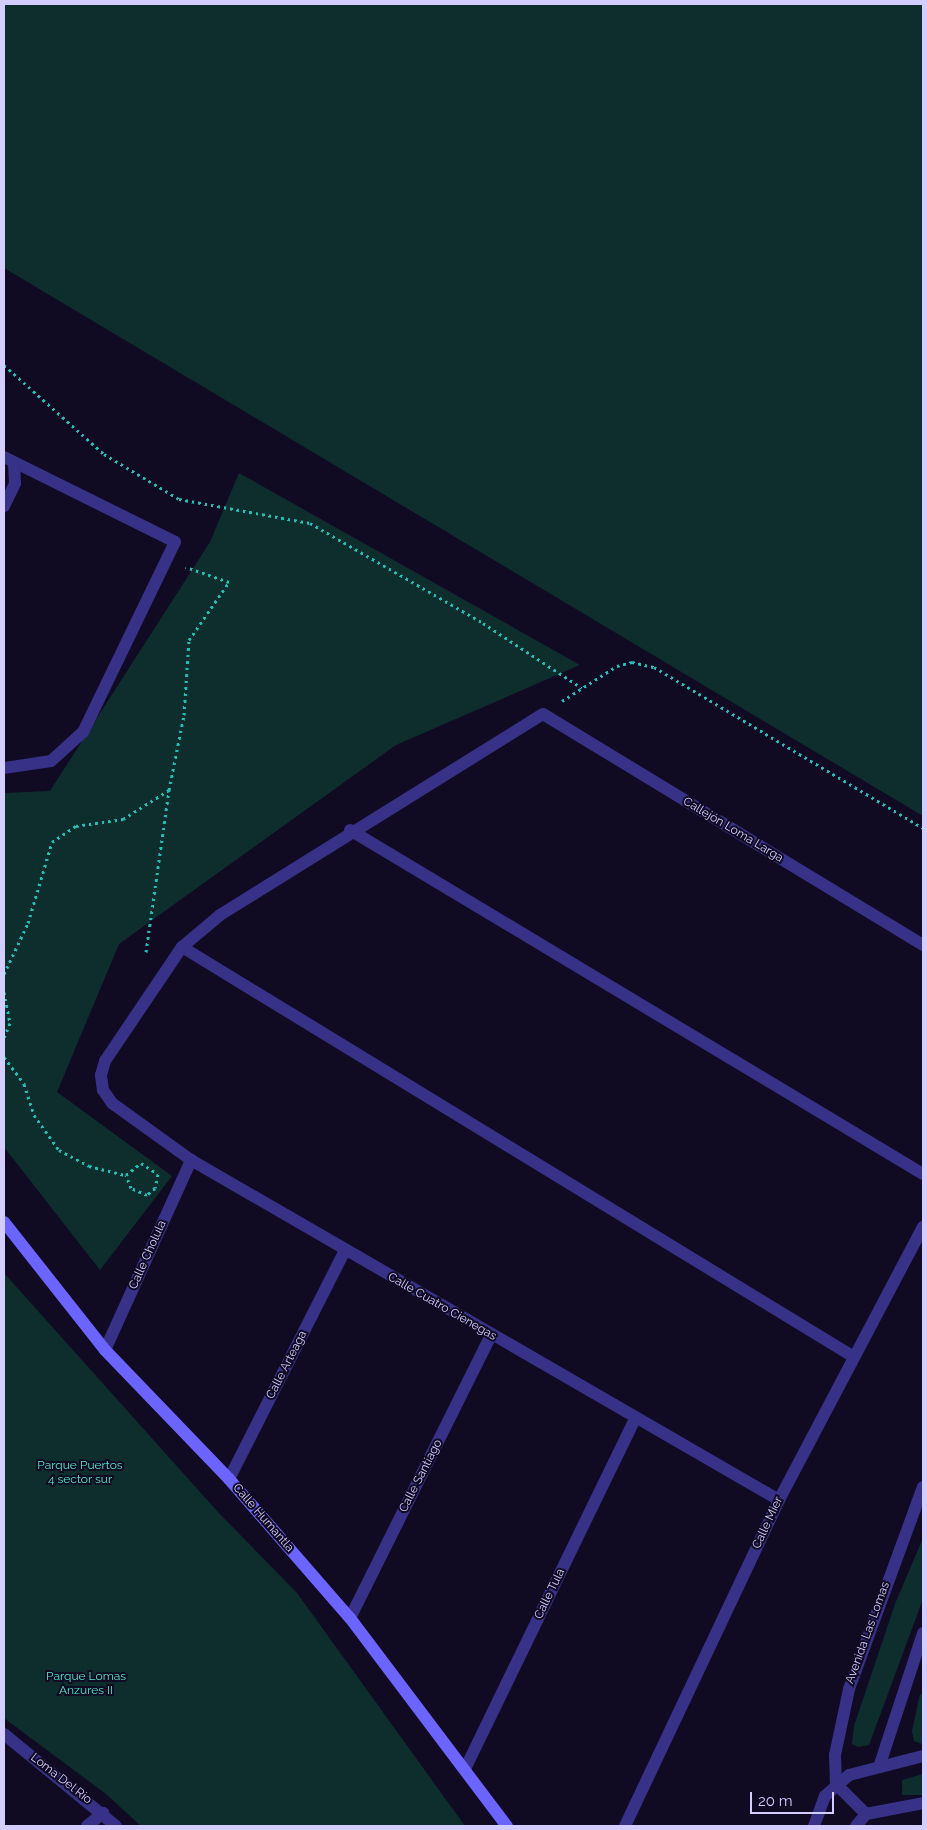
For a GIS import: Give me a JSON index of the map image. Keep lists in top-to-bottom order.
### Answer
{
  "streets": {
    "street": [
      "Callejón Loma Larga",
      "Calle Cholula",
      "Calle Cuatro Cienegas",
      "Calle Arteaga",
      "Calle Santiago",
      "Calle Humantla",
      "Calle Mier",
      "Calle Tula",
      "Avenida Las Lomas",
      "Loma Del Rio"
    ]
  },
  "crossings": [
    ["Calle Cholula", "Calle Cuatro Cienegas"],
    ["Calle Cholula", "Calle Humantla"],
    ["Calle Cuatro Cienegas", "Calle Arteaga"],
    ["Calle Cuatro Cienegas", "Calle Santiago"],
    ["Calle Cuatro Cienegas", "Calle Mier"],
    ["Calle Cuatro Cienegas", "Calle Tula"],
    ["Calle Arteaga", "Calle Humantla"],
    ["Calle Santiago", "Calle Humantla"],
    ["Calle Humantla", "Calle Tula"]
  ],
  "parks": ["Parque Puertos 4 sector sur", "Parque Lomas Anzures II"],
  "scale_bar": "20 m"
}
